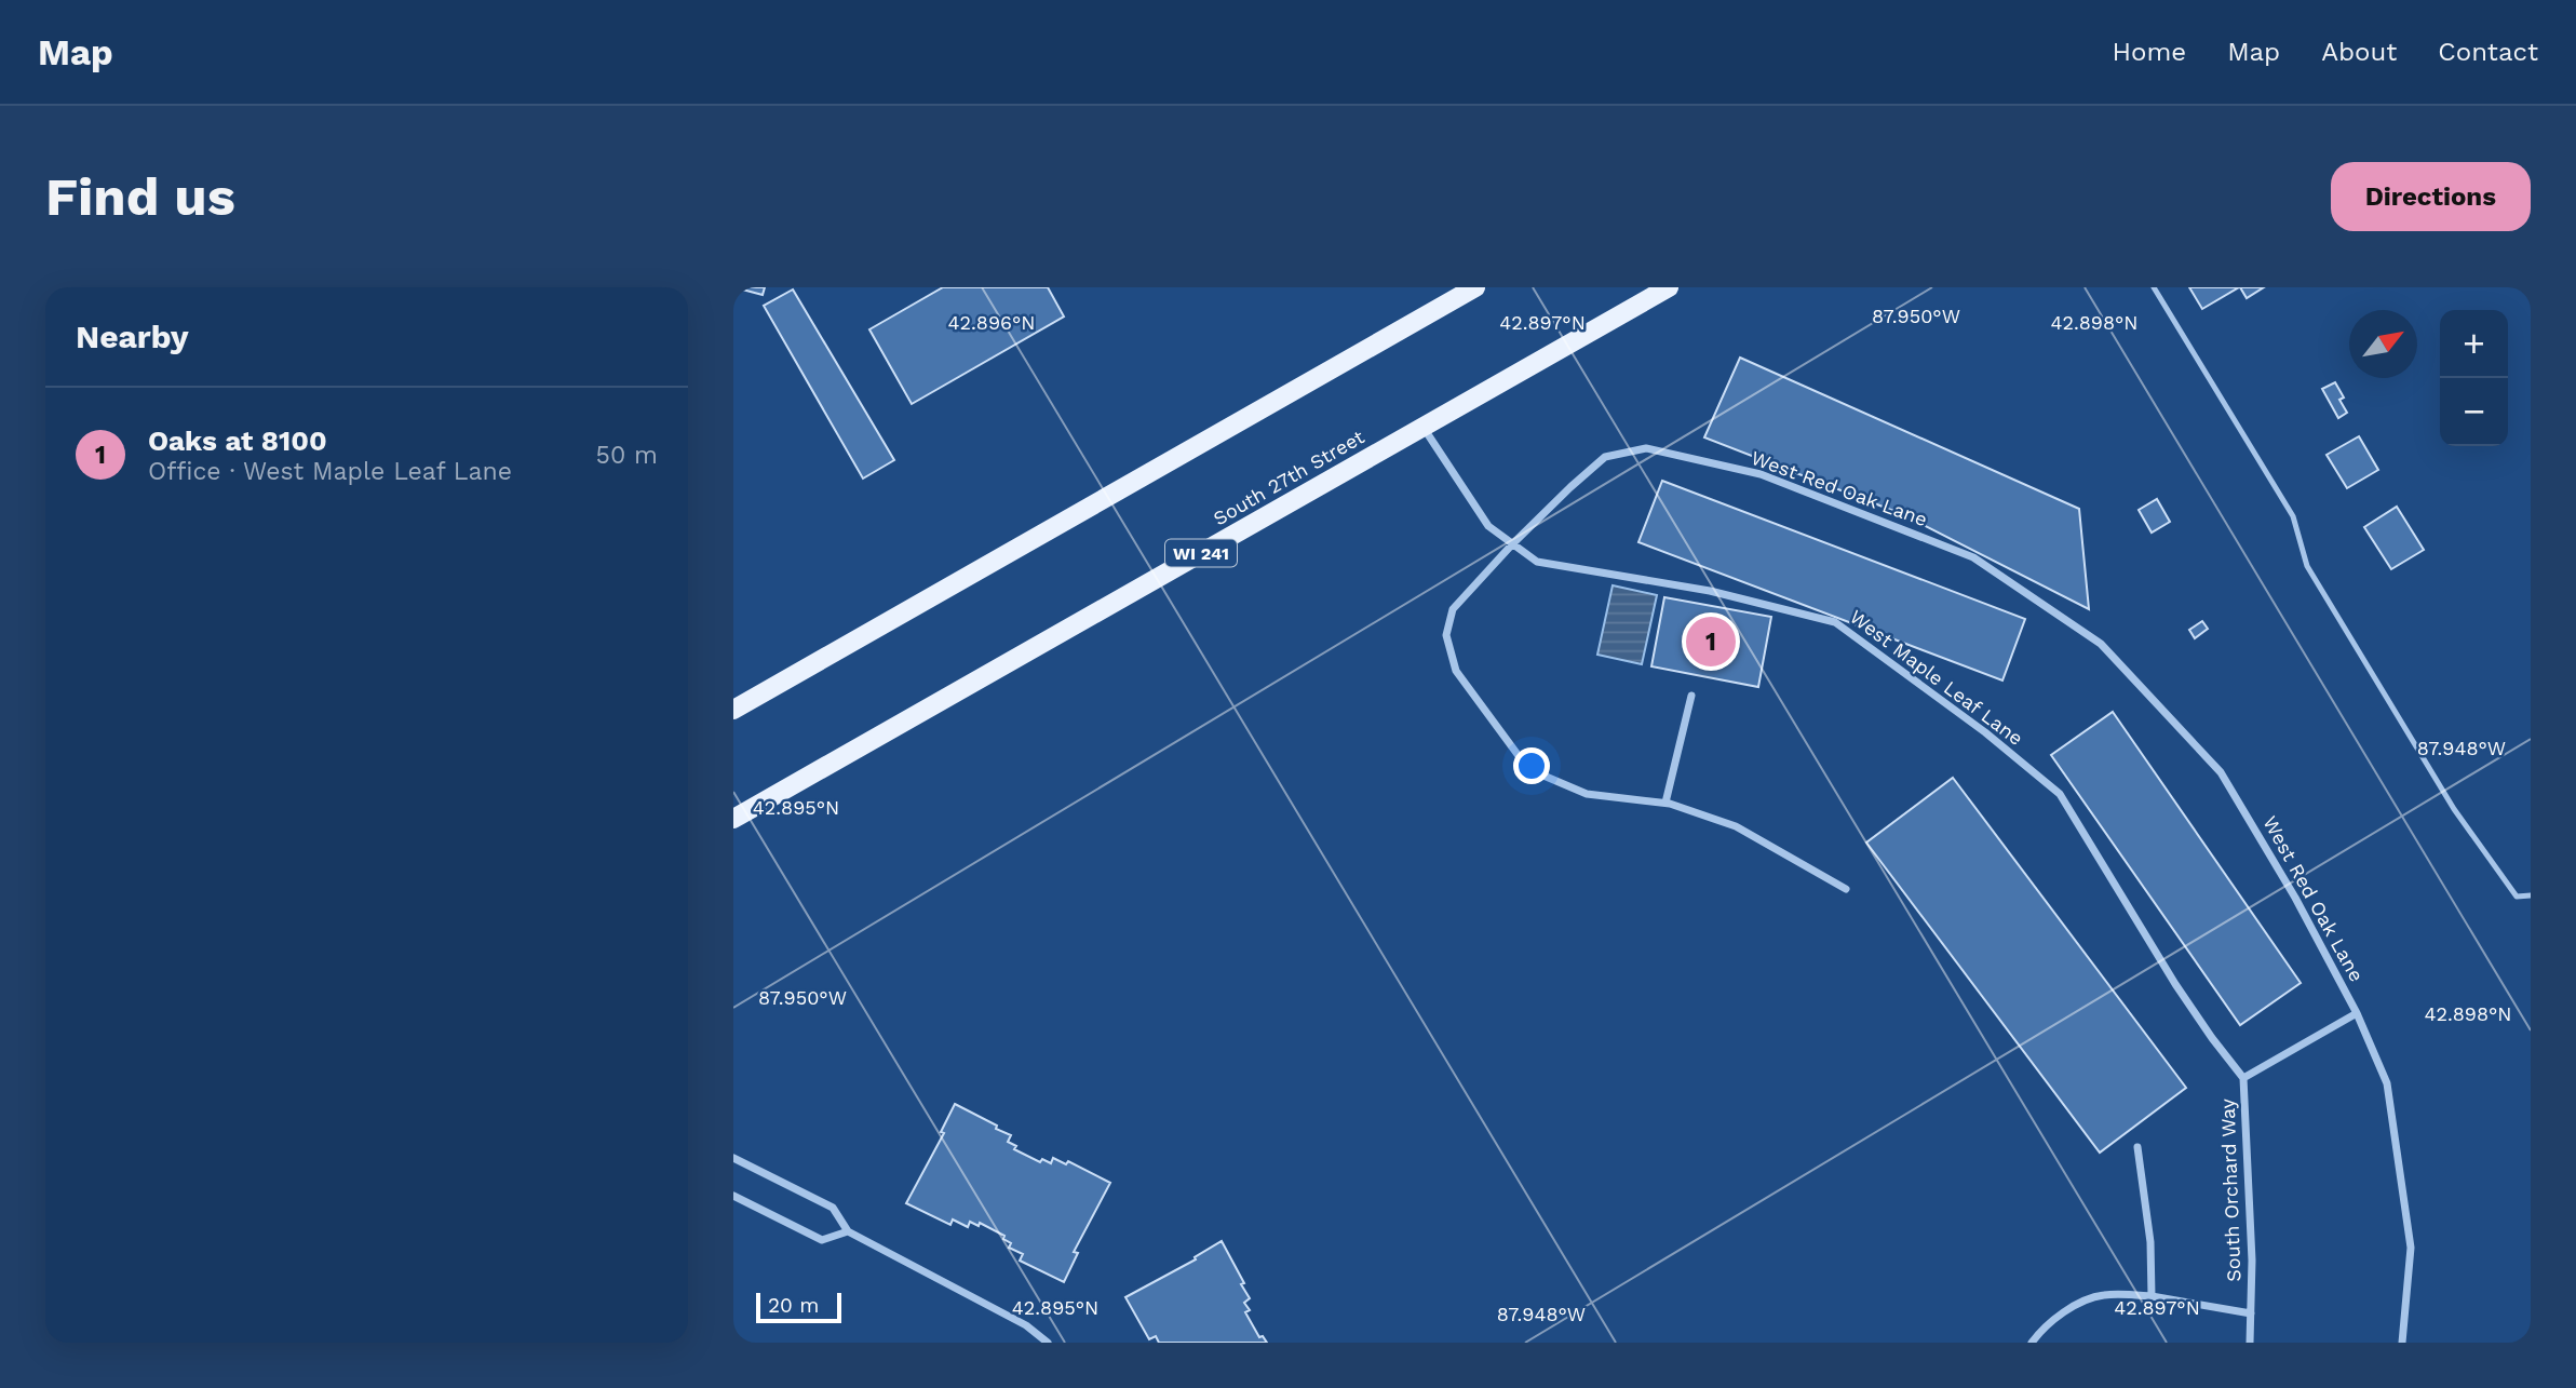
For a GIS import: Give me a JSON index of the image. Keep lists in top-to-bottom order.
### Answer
{
  "streets": {
    "main road": ["South 27th Street", "WI 241"],
    "street": ["West Red Oak Lane", "West Maple Leaf Lane", "South Orchard Way"]
  },
  "crossings": [
    ["South 27th Street", "West Maple Leaf Lane"],
    ["West Red Oak Lane", "West Maple Leaf Lane"],
    ["West Red Oak Lane", "South Orchard Way"],
    ["West Maple Leaf Lane", "South Orchard Way"]
  ],
  "scale_bar": "20 m",
  "north": "top right",
  "page": {
    "header": "Map",
    "nav": [
      "Home",
      "Map",
      "About",
      "Contact"
    ],
    "buttons": "Directions",
    "title": "Find us",
    "heading": "Nearby",
    "map_buttons": ["+", "−"],
    "list": [
      {
        "mark": "1",
        "name": "Oaks at 8100",
        "note": "Office · West Maple Leaf Lane",
        "value": "50 m"
      }
    ],
    "pins": "1",
    "scale": "20 m"
  },
  "coordinates": [
    "87.950°W",
    "42.896°N",
    "42.897°N",
    "42.898°N",
    "87.948°W",
    "42.895°N"
  ]
}
